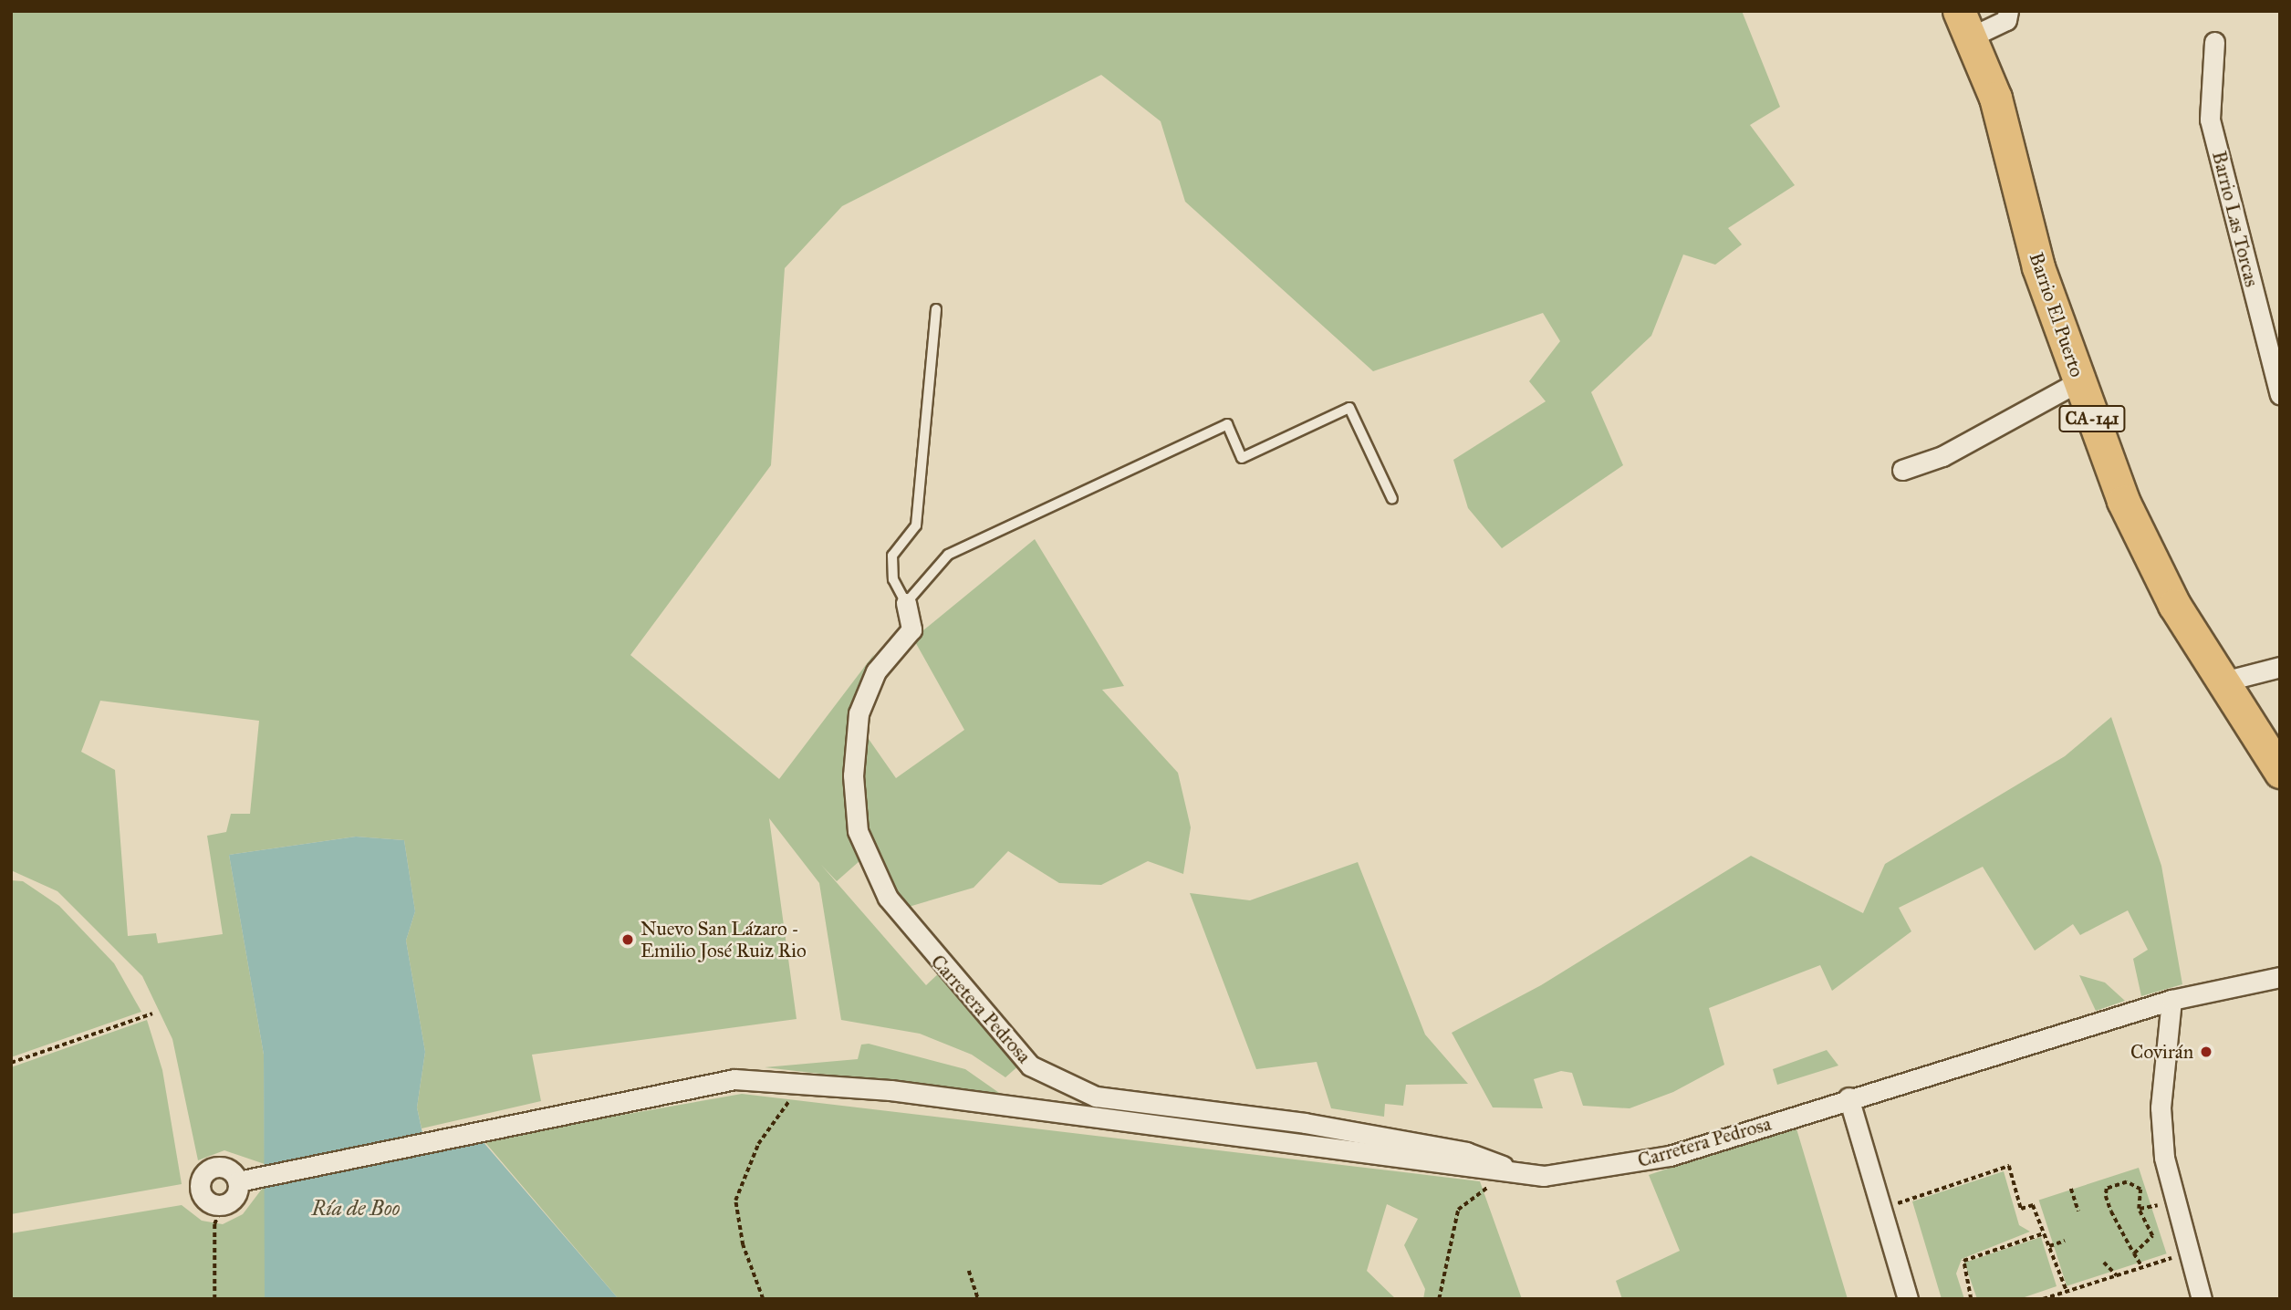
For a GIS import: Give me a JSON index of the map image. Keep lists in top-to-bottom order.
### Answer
{
  "streets": {
    "main road": ["Barrio El Puerto", "CA-141"],
    "street": ["Barrio Las Torcas", "Carretera Pedrosa"]
  },
  "water": ["Ría de Boo"],
  "places": ["Nuevo San Lázaro - Emilio José Ruiz Rio", "Covirán"]
}
